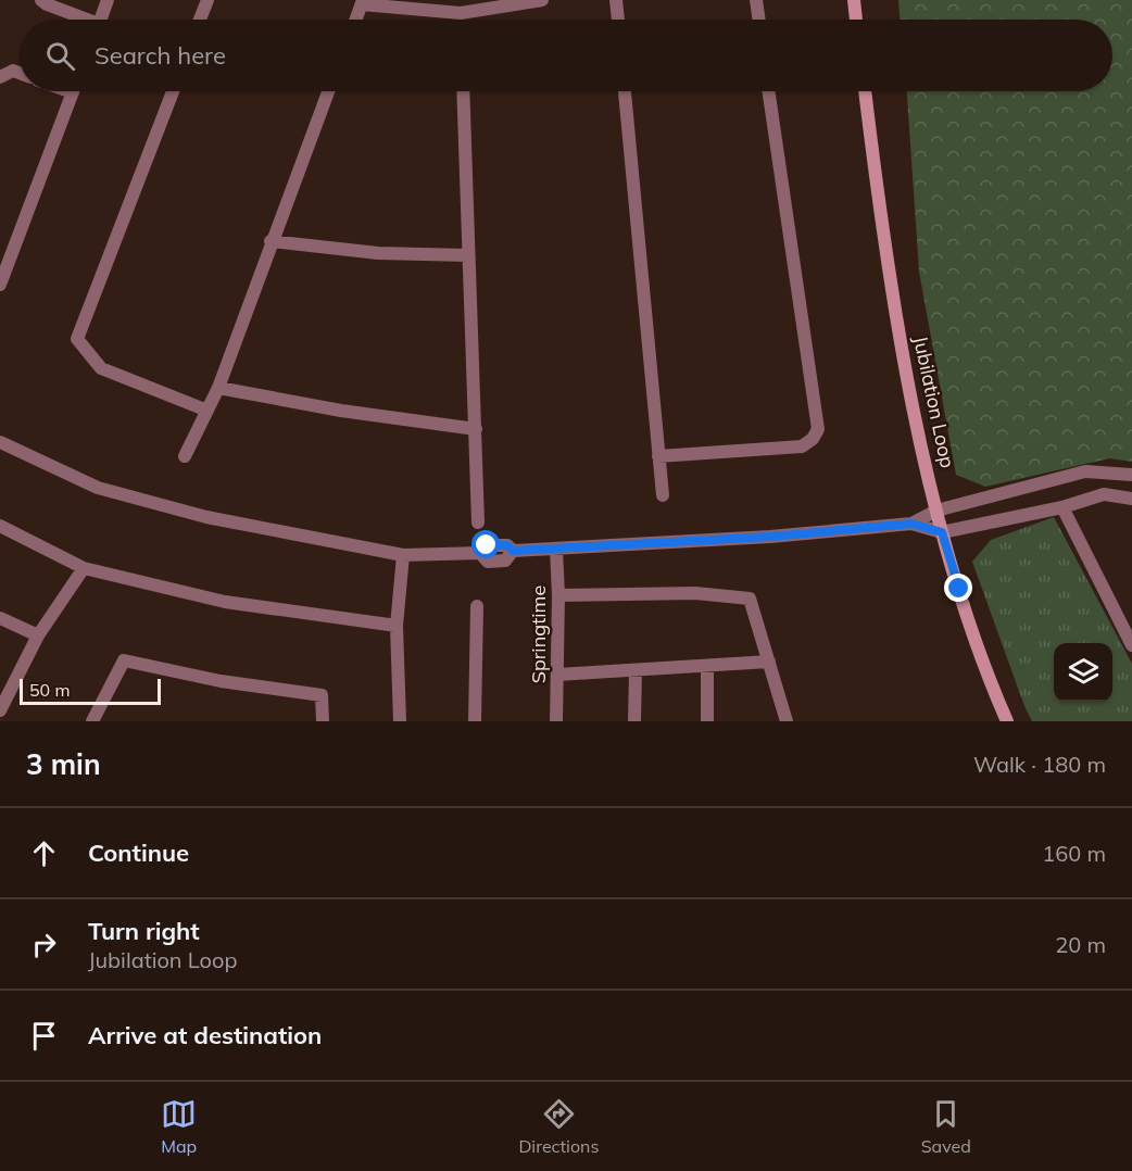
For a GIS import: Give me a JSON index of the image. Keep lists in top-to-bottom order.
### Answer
{
  "streets": {
    "main road": ["Jubilation Loop"],
    "street": ["Springtime"]
  },
  "scale_bar": "50 m",
  "page": {
    "search": "Search here",
    "scale": "50 m",
    "heading": ["3 min", "Walk · 180 m"],
    "list": [
      ["Continue", "160 m"],
      ["Turn right", "Jubilation Loop", "20 m"],
      "Arrive at destination"
    ],
    "nav": ["Map", "Directions", "Saved"]
  }
}
